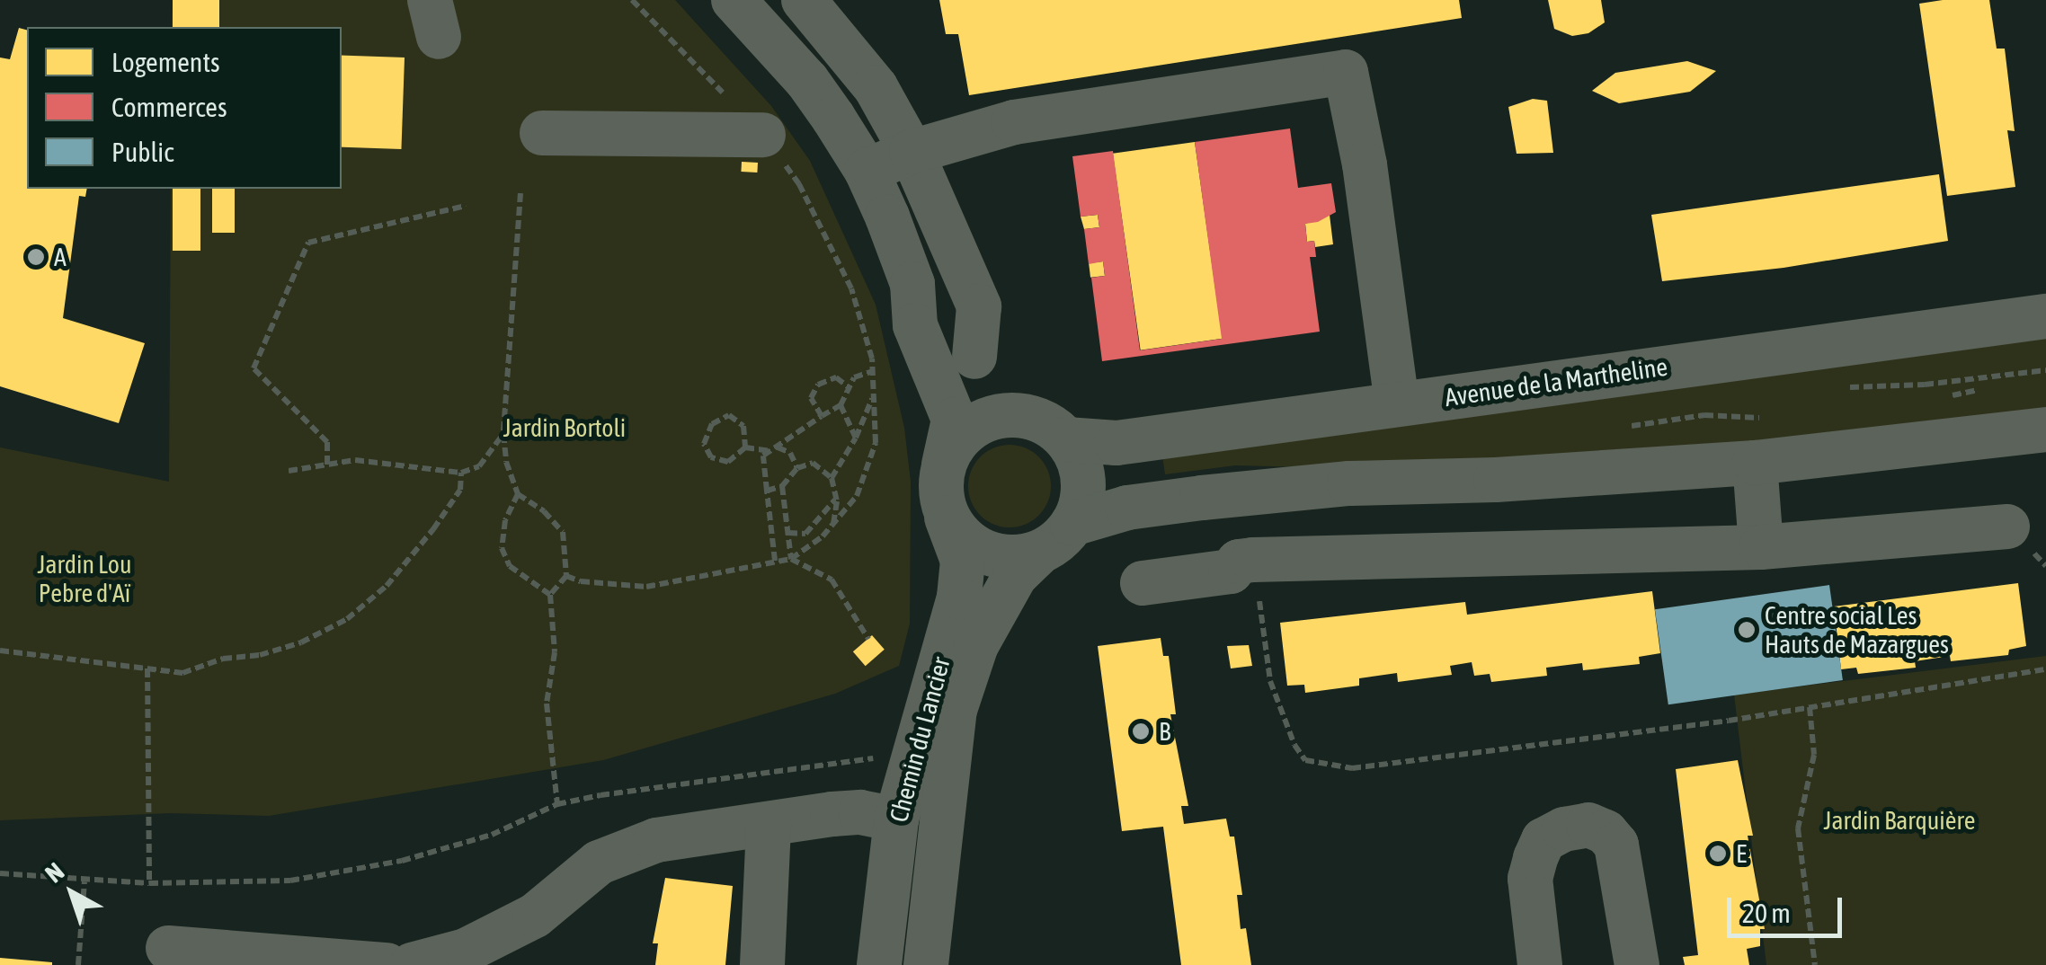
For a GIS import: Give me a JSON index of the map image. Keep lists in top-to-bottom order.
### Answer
{
  "streets": {
    "street": ["Avenue de la Martheline", "Chemin du Lancier"]
  },
  "crossings": [
    ["Avenue de la Martheline", "Chemin du Lancier"]
  ],
  "parks": ["Jardin Bortoli", "Jardin Lou Pebre d'Aï", "Jardin Barquière"],
  "places": [
    "A",
    "Centre social Les Hauts de Mazargues",
    "B",
    "E"
  ],
  "legend": ["Logements", "Commerces", "Public"],
  "scale_bar": "20 m",
  "north": "top left"
}
